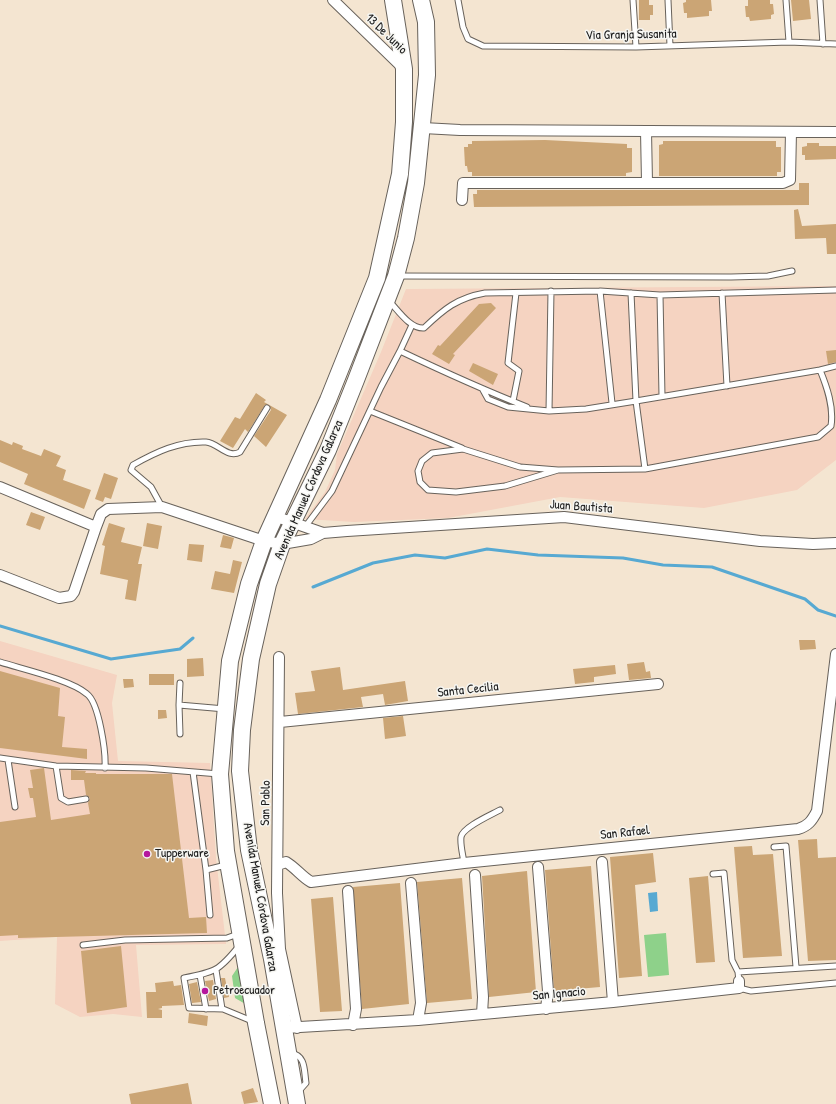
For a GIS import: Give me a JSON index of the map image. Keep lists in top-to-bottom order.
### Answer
{
  "streets": {
    "main road": ["Avenida Manuel Córdova Galarza"],
    "street": [
      "13 De Junio",
      "Juan Bautista",
      "Santa Cecilia",
      "San Pablo",
      "San Rafael",
      "San Ignacio"
    ],
    "lane": ["Via Granja Susanita"]
  },
  "crossings": [
    ["13 De Junio", "Avenida Manuel Córdova Galarza"],
    ["Avenida Manuel Córdova Galarza", "Juan Bautista"],
    ["Avenida Manuel Córdova Galarza", "San Pablo"],
    ["Avenida Manuel Córdova Galarza", "San Ignacio"],
    ["Santa Cecilia", "San Pablo"],
    ["San Pablo", "San Rafael"]
  ],
  "places": ["Tupperware", "Petroecuador"]
}
